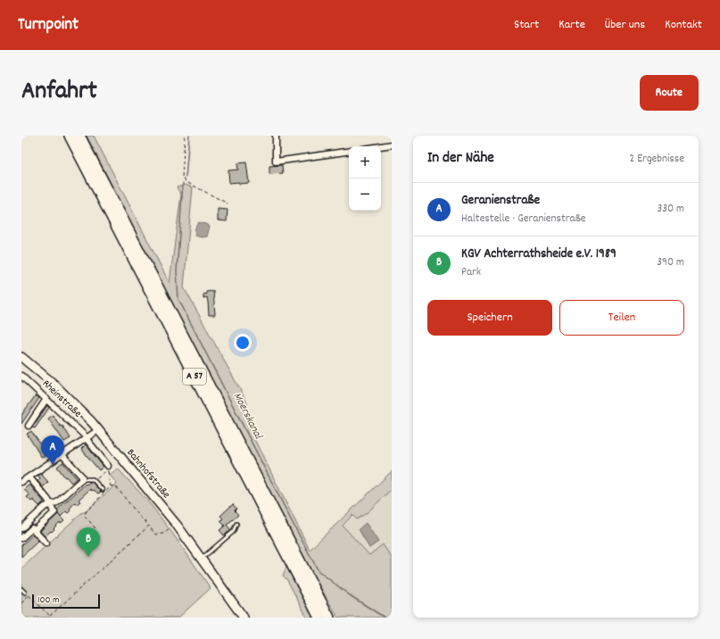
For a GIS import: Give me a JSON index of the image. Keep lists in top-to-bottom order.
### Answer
{
  "streets": {
    "highway": ["A 57"],
    "main road": ["Bahnhofstraße"],
    "street": ["Rheinstraße"]
  },
  "water": ["Moerskanal"],
  "scale_bar": "100 m",
  "page": {
    "header": "Turnpoint",
    "nav": [
      "Start",
      "Karte",
      "Über uns",
      "Kontakt"
    ],
    "title": "Anfahrt",
    "buttons": [
      "Route",
      ["Speichern", "Teilen"]
    ],
    "heading": ["In der Nähe", "2 Ergebnisse"],
    "map_buttons": ["+", "−"],
    "list": [
      {
        "mark": "A",
        "name": "Geranienstraße",
        "note": "Haltestelle · Geranienstraße",
        "value": "330 m"
      },
      {
        "mark": "B",
        "name": "KGV Achterrathsheide e.V. 1989",
        "note": "Park",
        "value": "390 m"
      }
    ],
    "pins": ["A", "B"],
    "scale": "100 m"
  }
}
